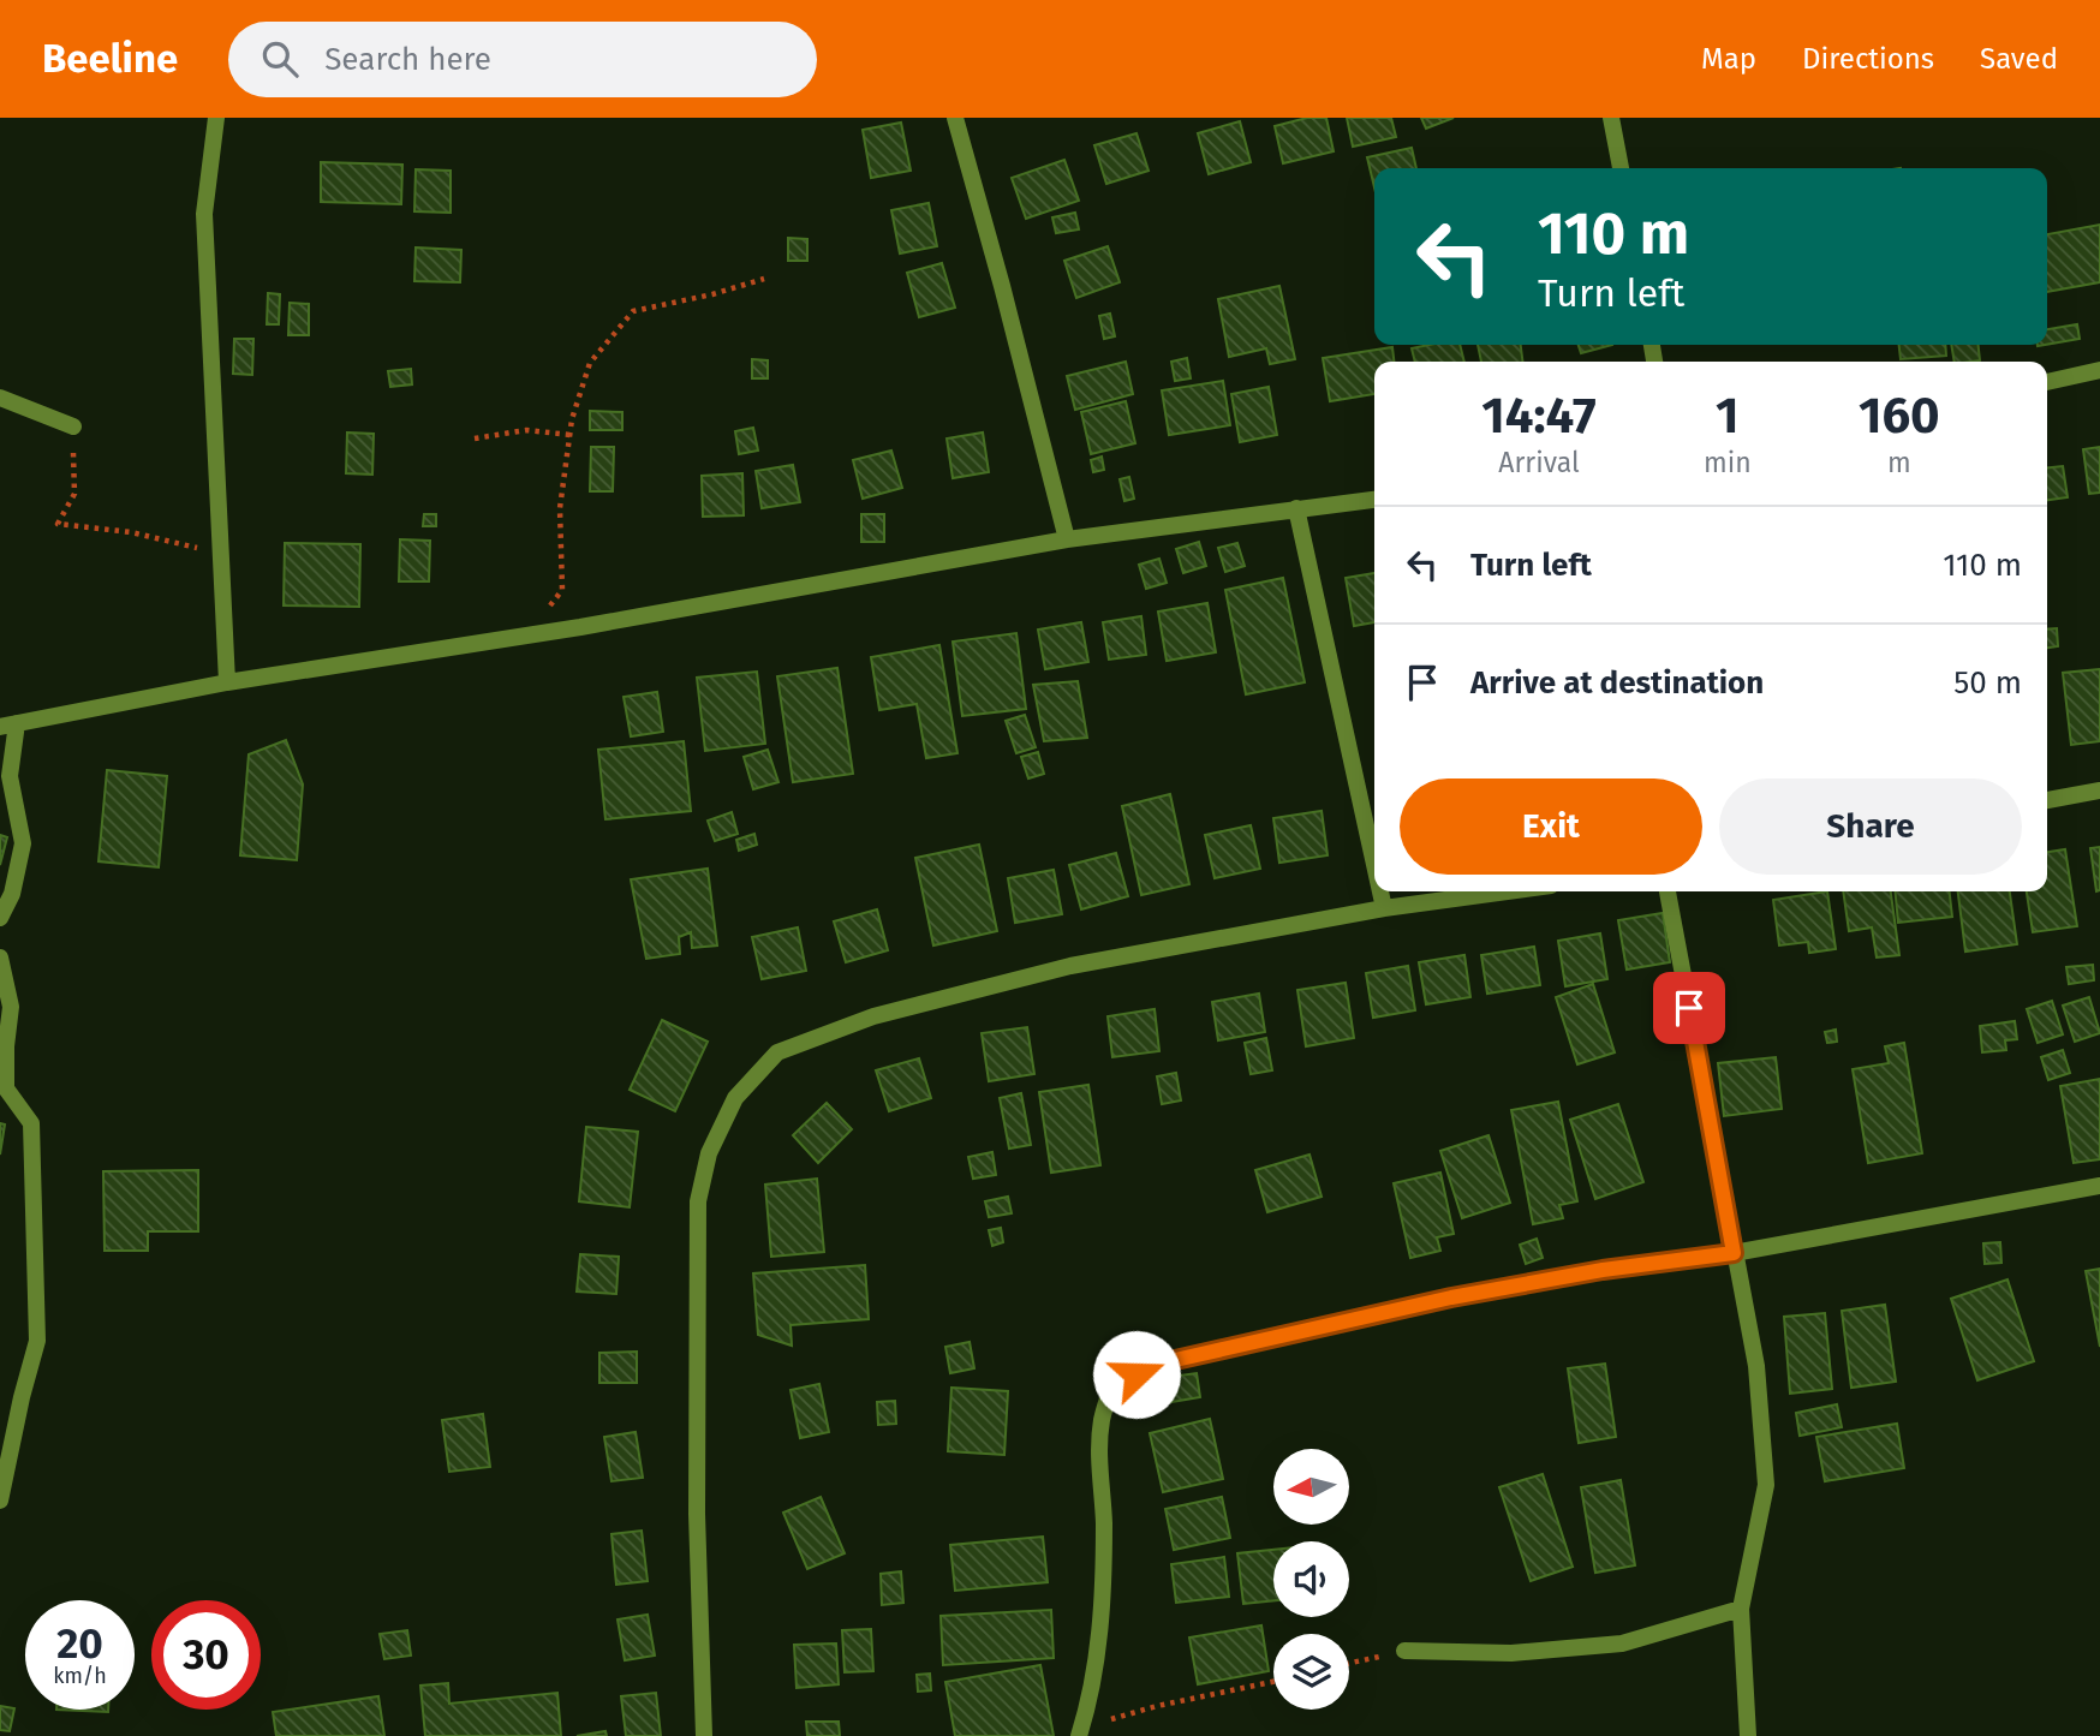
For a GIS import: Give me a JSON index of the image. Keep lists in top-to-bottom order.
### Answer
{
  "north": "left",
  "page": {
    "header": "Beeline",
    "search": "Search here",
    "nav": ["Map", "Directions", "Saved"],
    "turn": ["110 m", "Turn left"],
    "eta": [
      "14:47",
      "Arrival",
      "1",
      "min",
      "160",
      "m"
    ],
    "list": [
      {
        "name": "Turn left",
        "value": "110 m"
      },
      {
        "name": "Arrive at destination",
        "value": "50 m"
      }
    ],
    "buttons": ["Exit", "Share"],
    "speed": "20 km/h",
    "limit": "30"
  }
}
